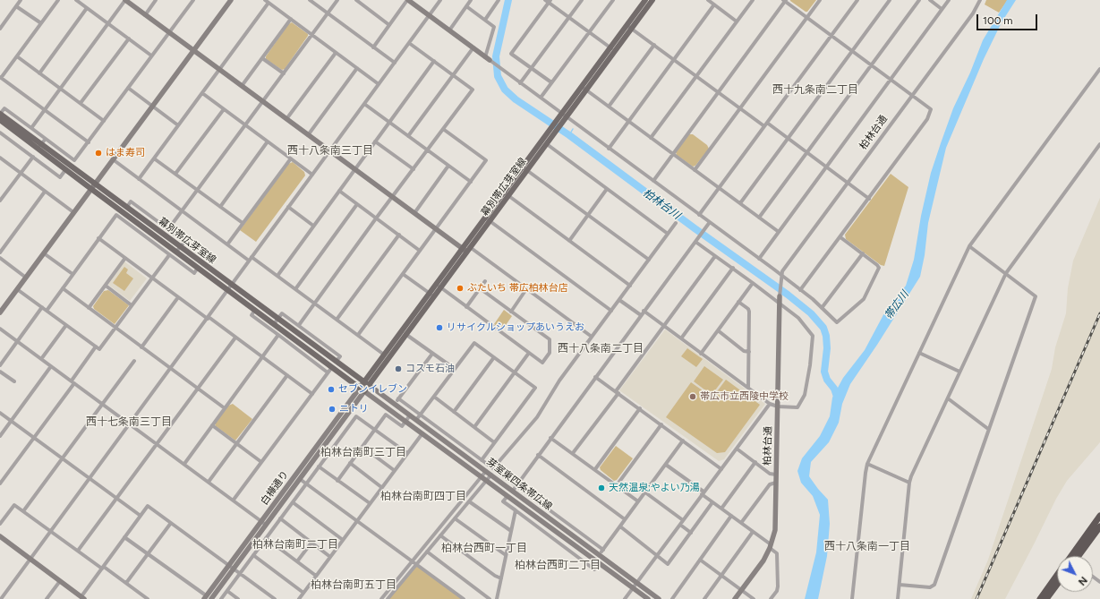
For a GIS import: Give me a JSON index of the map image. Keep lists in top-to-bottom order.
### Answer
{
  "streets": {
    "main road": ["幕別帯広芽室線"],
    "street": ["柏林台通", "芽室東四条帯広線", "白樺通り"]
  },
  "crossings": [
    ["幕別帯広芽室線", "芽室東四条帯広線"],
    ["幕別帯広芽室線", "白樺通り"],
    ["芽室東四条帯広線", "白樺通り"]
  ],
  "districts": [
    "西十九条南二丁目",
    "西十八条南三丁目",
    "西十八条南二丁目",
    "西十七条南三丁目",
    "柏林台南町三丁目",
    "柏林台南町四丁目",
    "柏林台南町二丁目",
    "西十八条南一丁目",
    "柏林台西町一丁目",
    "柏林台西町二丁目",
    "柏林台南町五丁目"
  ],
  "water": ["柏林台川", "帯広川"],
  "places": [
    "はま寿司",
    "ぶたいち 帯広柏林台店",
    "リサイクルショップあいうえお",
    "コスモ石油",
    "セブンイレブン",
    "帯広市立西陵中学校",
    "ニトリ",
    "天然温泉;やよい乃湯"
  ],
  "scale_bar": "100 m",
  "north": "bottom right"
}
